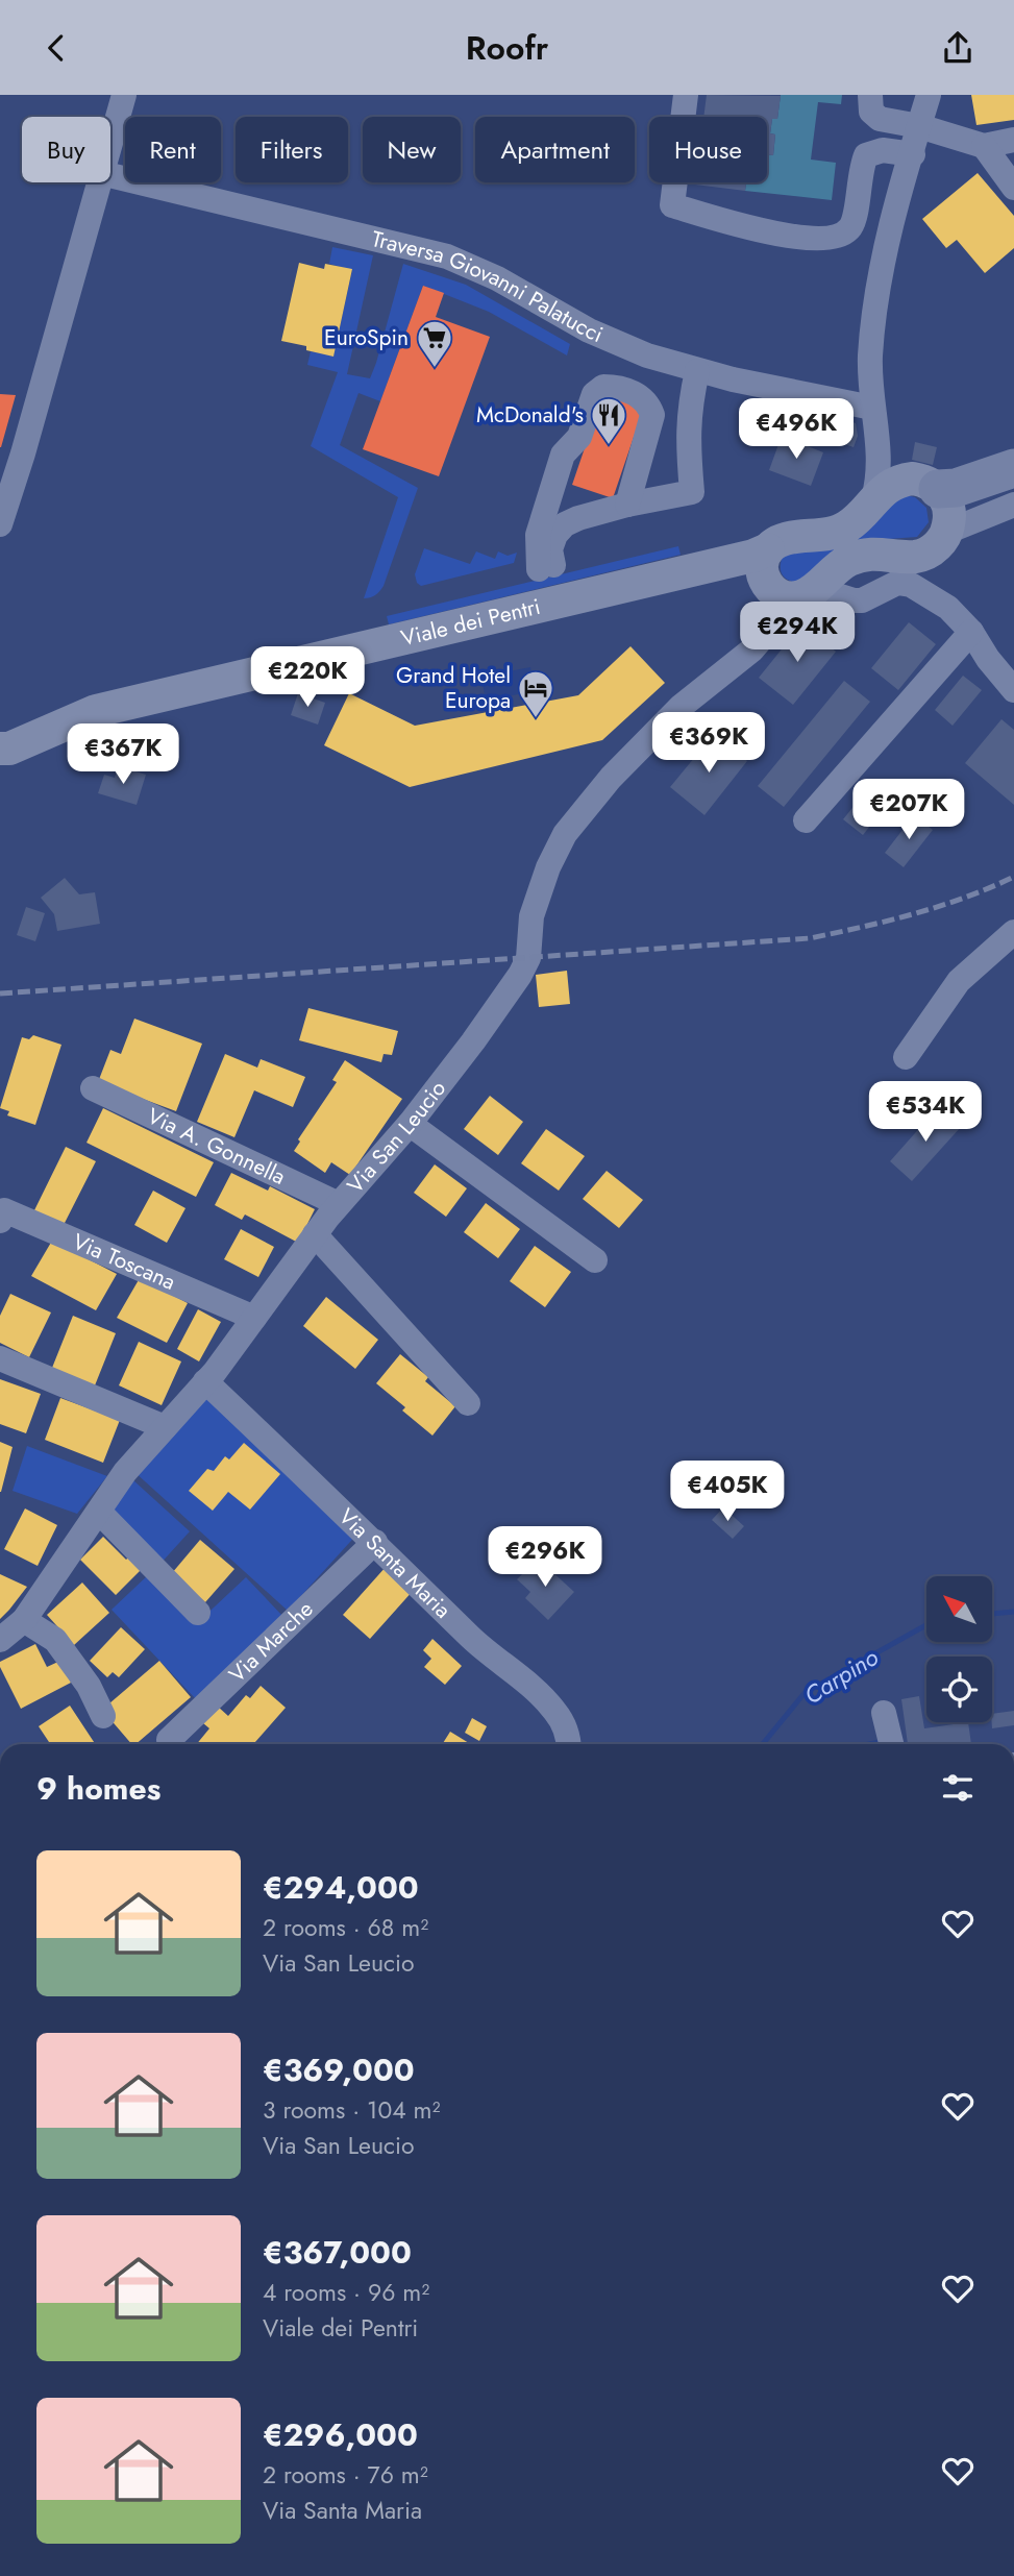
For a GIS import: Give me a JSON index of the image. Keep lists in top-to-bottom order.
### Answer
{
  "streets": {
    "main road": ["Viale dei Pentri"],
    "street": [
      "Traversa Giovanni Palatucci",
      "Via San Leucio",
      "Via A. Gonnella",
      "Via Toscana",
      "Via Santa Maria",
      "Via Marche"
    ]
  },
  "crossings": [
    ["Viale dei Pentri", "Via San Leucio"],
    ["Via San Leucio", "Via A. Gonnella"],
    ["Via San Leucio", "Via Toscana"],
    ["Via San Leucio", "Via Santa Maria"],
    ["Via Santa Maria", "Via Marche"]
  ],
  "water": ["Carpino"],
  "places": {
    "supermarket": ["EuroSpin"],
    "restaurant": ["McDonald's"],
    "hotel": ["Grand Hotel Europa"]
  },
  "north": "top left",
  "page": {
    "header": "Roofr",
    "chip": [
      "Buy",
      "Rent",
      "Filters",
      "New",
      "Apartment",
      "House"
    ],
    "price": [
      "€496K",
      "€294K",
      "€220K",
      "€369K",
      "€367K",
      "€207K",
      "€534K",
      "€405K",
      "€296K"
    ],
    "heading": "9 homes",
    "list": [
      {
        "name": "€294,000",
        "note": "2 rooms · 68 m² · Via San Leucio"
      },
      {
        "name": "€369,000",
        "note": "3 rooms · 104 m² · Via San Leucio"
      },
      {
        "name": "€367,000",
        "note": "4 rooms · 96 m² · Viale dei Pentri"
      },
      {
        "name": "€296,000",
        "note": "2 rooms · 76 m² · Via Santa Maria"
      }
    ]
  }
}
